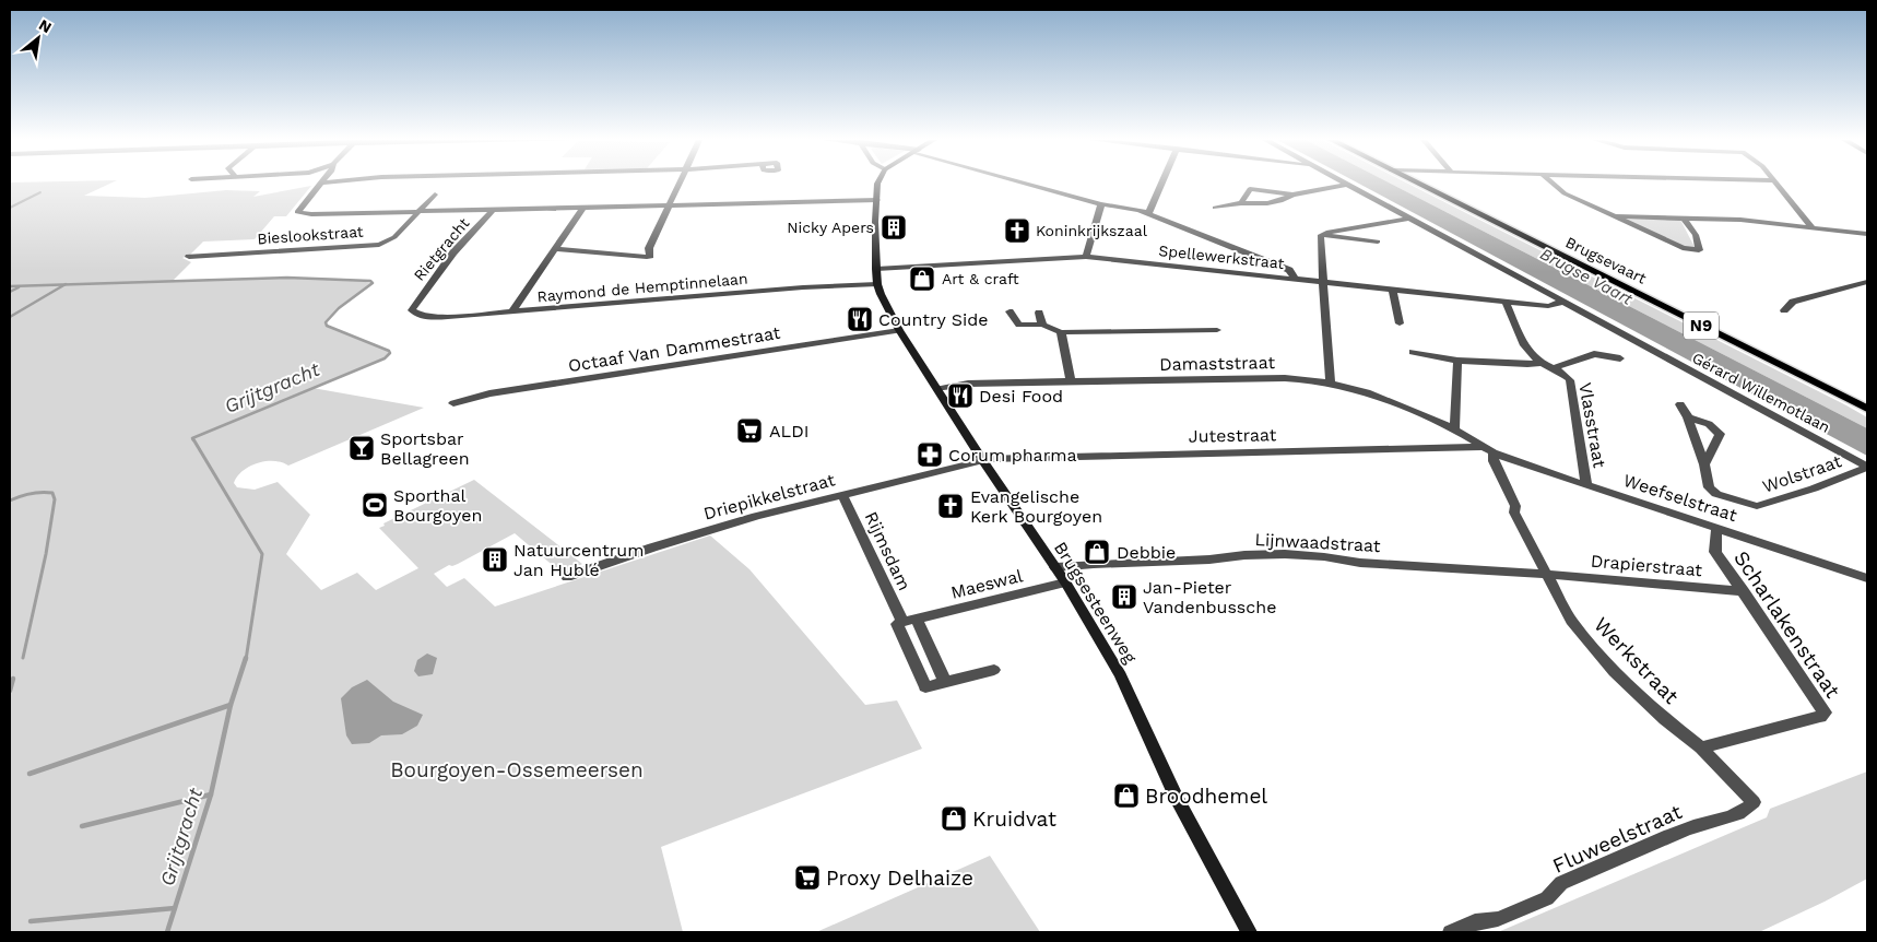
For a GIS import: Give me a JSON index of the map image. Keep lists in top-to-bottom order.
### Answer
{
  "streets": {
    "main road": ["Brugsevaart", "N9"],
    "street": [
      "Bieslookstraat",
      "Rietgracht",
      "Spellewerkstraat",
      "Raymond de Hemptinnelaan",
      "Octaaf Van Dammestraat",
      "Damaststraat",
      "Gérard Willemotlaan",
      "Vlasstraat",
      "Jutestraat",
      "Wolstraat",
      "Driepikkelstraat",
      "Weefselstraat",
      "Lijnwaadstraat",
      "Rijmsdam",
      "Drapierstraat",
      "Maeswal",
      "Brugsesteenweg",
      "Scharlakenstraat",
      "Werkstraat",
      "Fluweelstraat"
    ]
  },
  "crossings": [
    ["Rietgracht", "Raymond de Hemptinnelaan"],
    ["Spellewerkstraat", "Gérard Willemotlaan"],
    ["Spellewerkstraat", "Brugsesteenweg"],
    ["Raymond de Hemptinnelaan", "Brugsesteenweg"],
    ["Octaaf Van Dammestraat", "Brugsesteenweg"],
    ["Damaststraat", "Jutestraat"],
    ["Damaststraat", "Weefselstraat"],
    ["Damaststraat", "Brugsesteenweg"],
    ["Damaststraat", "Werkstraat"],
    ["Gérard Willemotlaan", "Wolstraat"],
    ["Vlasstraat", "Weefselstraat"],
    ["Jutestraat", "Driepikkelstraat"],
    ["Jutestraat", "Weefselstraat"],
    ["Jutestraat", "Brugsesteenweg"],
    ["Jutestraat", "Werkstraat"],
    ["Driepikkelstraat", "Rijmsdam"],
    ["Driepikkelstraat", "Brugsesteenweg"],
    ["Weefselstraat", "Scharlakenstraat"],
    ["Weefselstraat", "Werkstraat"],
    ["Lijnwaadstraat", "Drapierstraat"],
    ["Lijnwaadstraat", "Brugsesteenweg"],
    ["Lijnwaadstraat", "Werkstraat"],
    ["Drapierstraat", "Scharlakenstraat"],
    ["Drapierstraat", "Werkstraat"],
    ["Maeswal", "Brugsesteenweg"],
    ["Scharlakenstraat", "Werkstraat"],
    ["Werkstraat", "Fluweelstraat"]
  ],
  "water": ["Brugse Vaart", "Grijtgracht"],
  "parks": ["Bourgoyen-Ossemeersen"],
  "places": {
    "building": ["Nicky Apers", "Natuurcentrum Jan Hublé", "Jan-Pieter Vandenbussche"],
    "church": ["Koninkrijkszaal", "Evangelische Kerk Bourgoyen"],
    "shop": [
      "Art & craft",
      "Debbie",
      "Broodhemel",
      "Kruidvat"
    ],
    "restaurant": ["Country Side", "Desi Food"],
    "supermarket": ["ALDI", "Proxy Delhaize"],
    "bar": ["Sportsbar Bellagreen"],
    "pharmacy": ["Corum pharma"],
    "sports": ["Sporthal Bourgoyen"]
  },
  "north": "top right"
}
